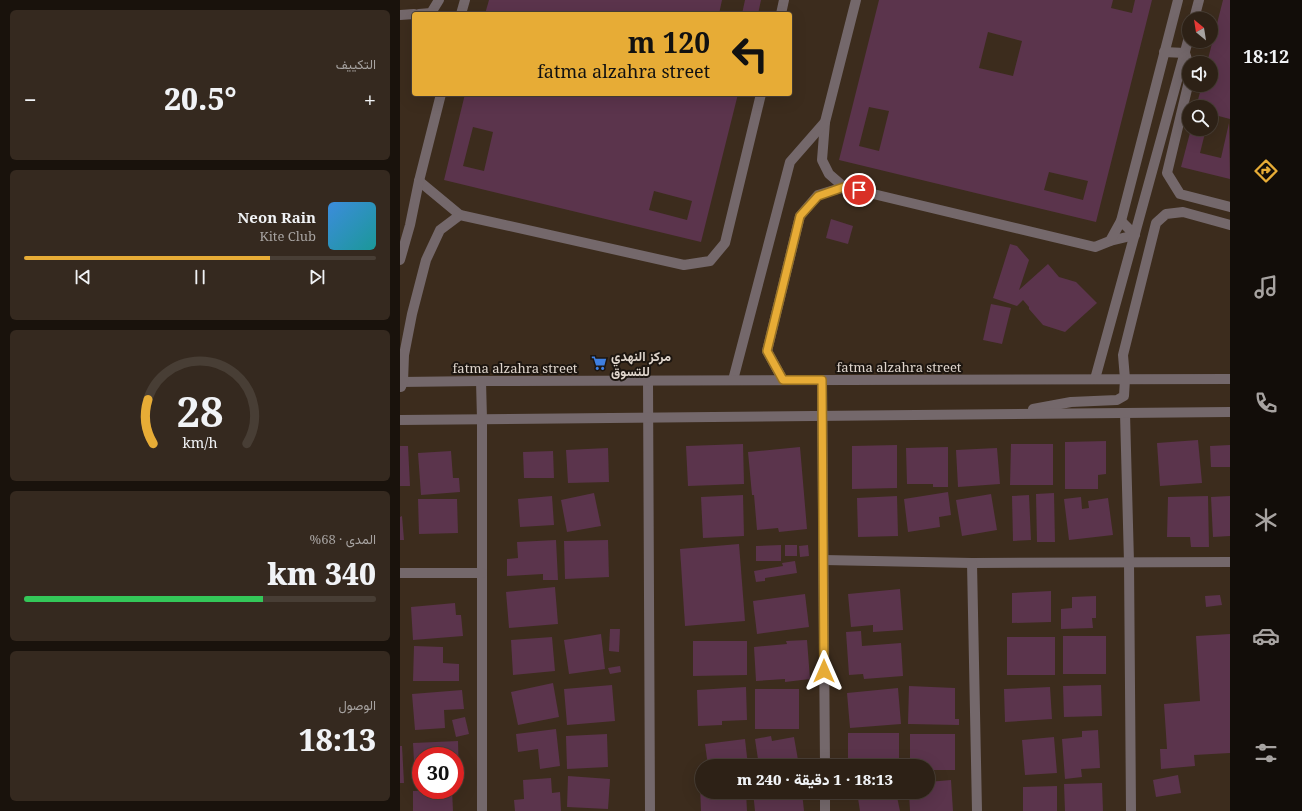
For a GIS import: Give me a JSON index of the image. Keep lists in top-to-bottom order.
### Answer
{
  "streets": {
    "street": ["fatma alzahra street"]
  },
  "places": {
    "supermarket": ["مركز النهدي للتسوق"]
  },
  "north": "top left",
  "page": {
    "tabs": "18:12",
    "tile": [
      "التكييف",
      ["المدى · 68%", "340 km"],
      ["الوصول", "18:13"]
    ],
    "turn": ["120 m", "fatma alzahra street"],
    "heat": ["−", "20.5°", "+"],
    "song": ["Neon Rain", "Kite Club"],
    "limit": "30",
    "trip": "18:13 · 1 دقيقة · 240 m",
    "gauge": ["28", "km/h"]
  }
}
